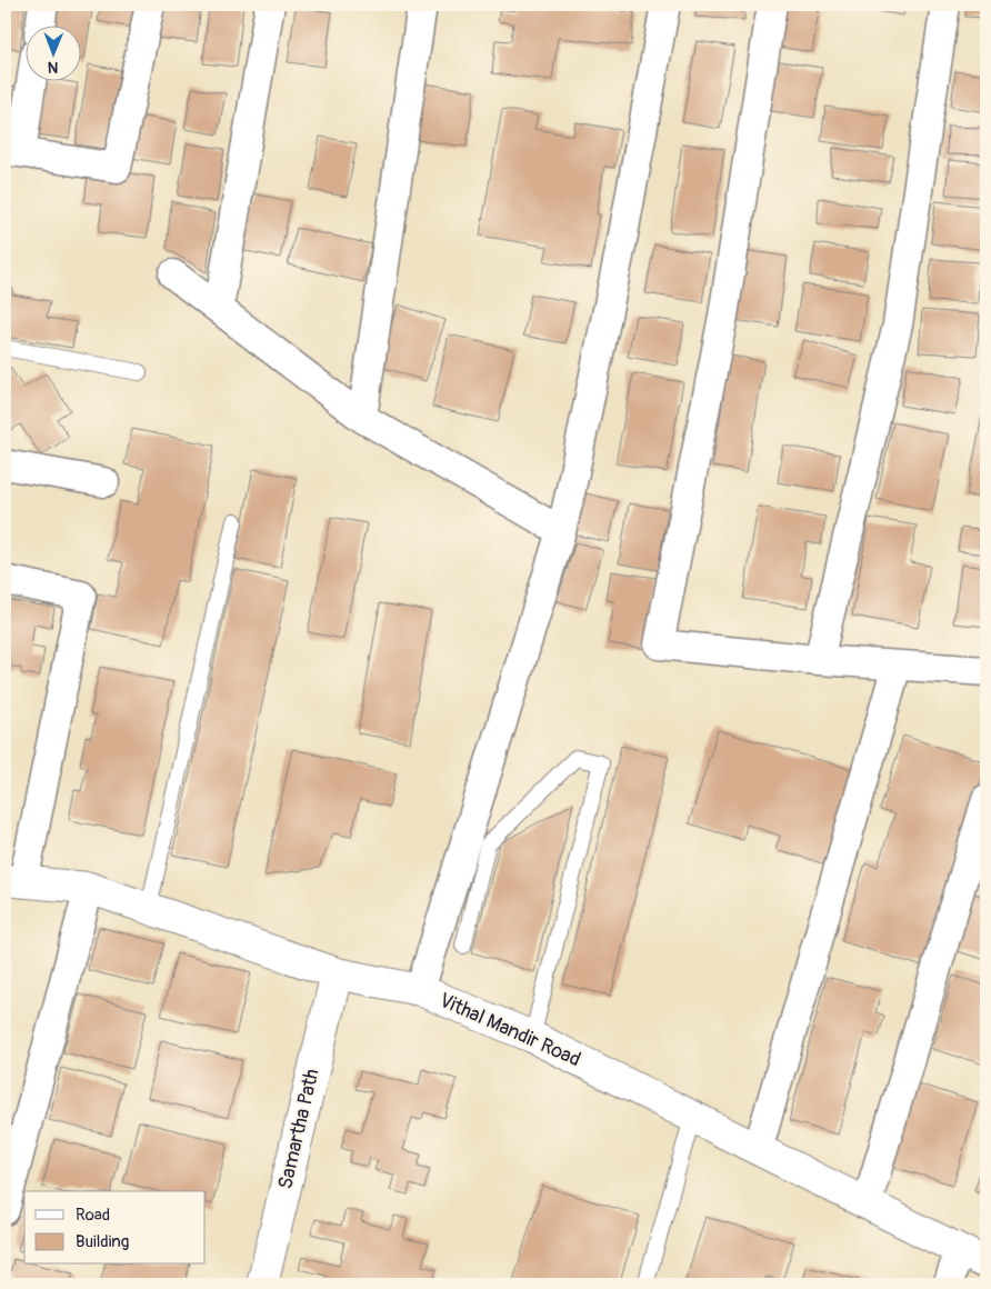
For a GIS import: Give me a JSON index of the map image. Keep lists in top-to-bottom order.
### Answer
{
  "streets": {
    "street": ["Vithal Mandir Road", "Samartha Path"]
  },
  "crossings": [
    ["Vithal Mandir Road", "Samartha Path"]
  ],
  "legend": ["Road", "Building"],
  "north": "bottom"
}
